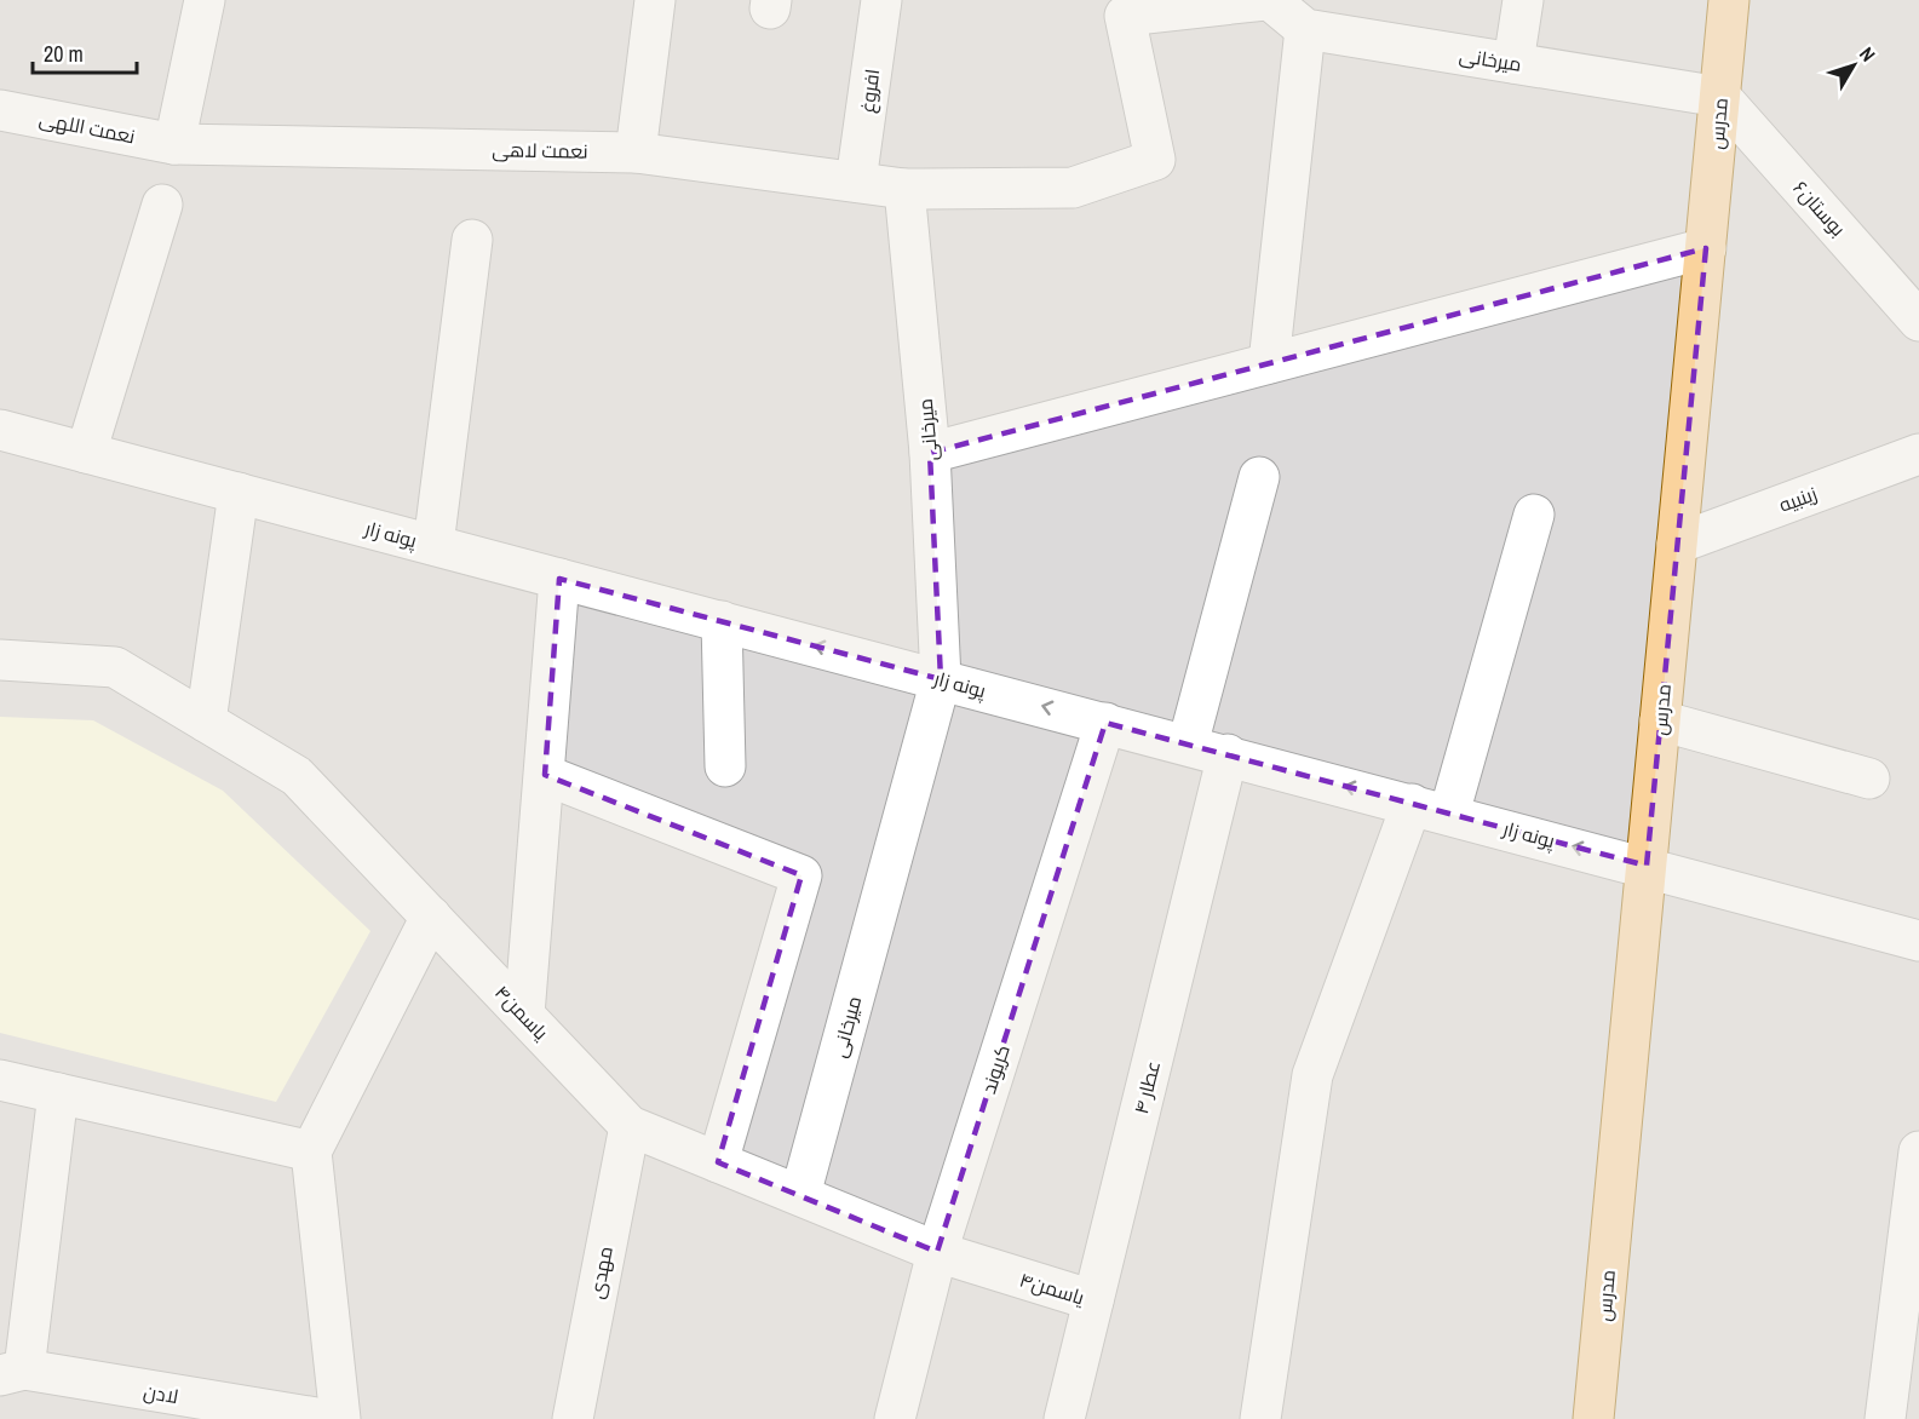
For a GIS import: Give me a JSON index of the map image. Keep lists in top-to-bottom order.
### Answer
{
  "streets": {
    "main road": ["مدرس"],
    "street": [
      "میرخانی",
      "افروغ",
      "نعمت اللهی",
      "نعمت لاهی",
      "بوستان۶",
      "زینبیه",
      "پونه زار",
      "یاسمن۴",
      "کریوند",
      "عطار ۴",
      "مهدی",
      "لادن"
    ]
  },
  "crossings": [
    ["میرخانی", "مدرس"],
    ["میرخانی", "نعمت لاهی"],
    ["میرخانی", "بوستان۶"],
    ["میرخانی", "پونه زار"],
    ["میرخانی", "یاسمن۴"],
    ["افروغ", "نعمت لاهی"],
    ["مدرس", "بوستان۶"],
    ["مدرس", "زینبیه"],
    ["مدرس", "پونه زار"],
    ["نعمت اللهی", "نعمت لاهی"],
    ["پونه زار", "کریوند"],
    ["پونه زار", "عطار ۴"],
    ["یاسمن۴", "کریوند"],
    ["یاسمن۴", "عطار ۴"],
    ["یاسمن۴", "مهدی"]
  ],
  "one_way": ["پونه زار"],
  "scale_bar": "20 m",
  "north": "top right"
}
